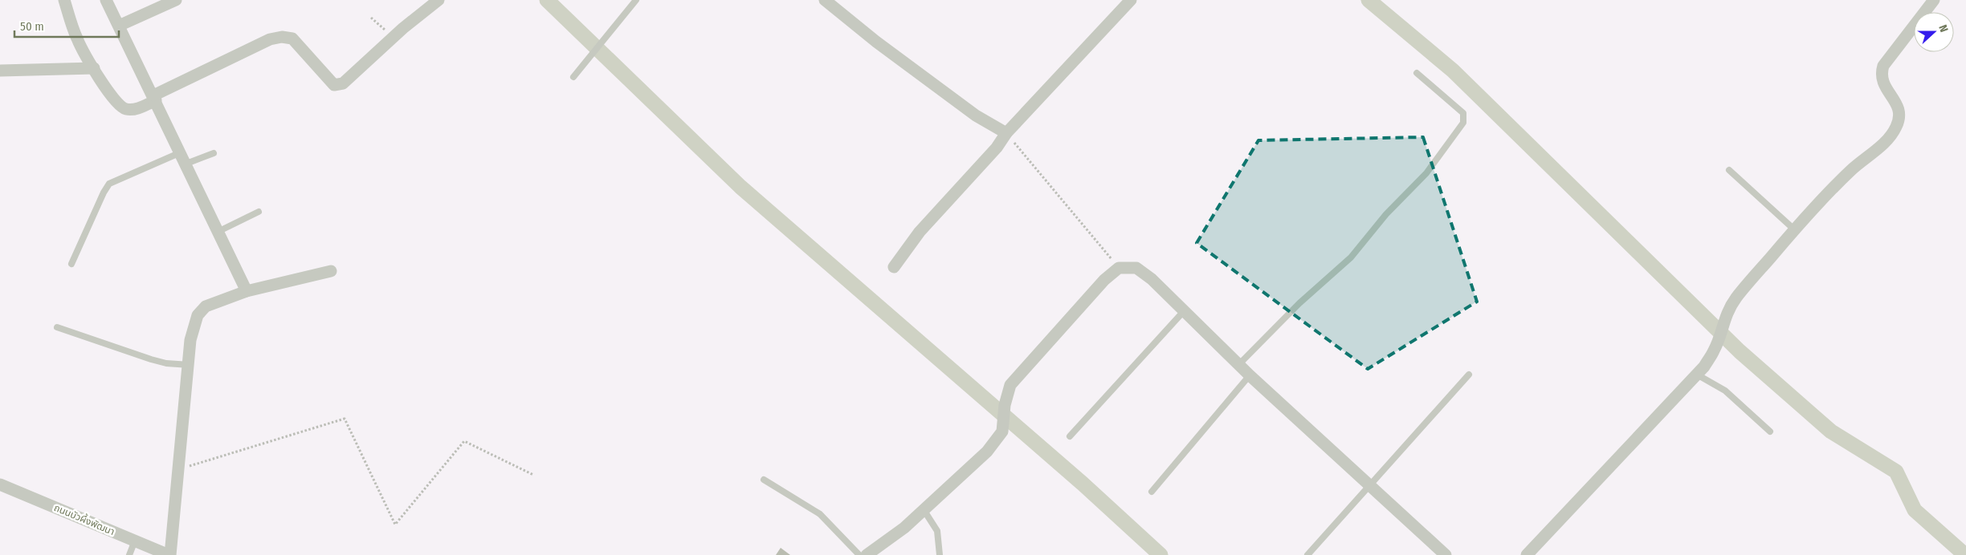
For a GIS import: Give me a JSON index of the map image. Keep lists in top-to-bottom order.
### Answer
{
  "streets": {
    "street": ["ถนนบัวผึ้งพัฒนา"]
  },
  "scale_bar": "50 m",
  "north": "right"
}
